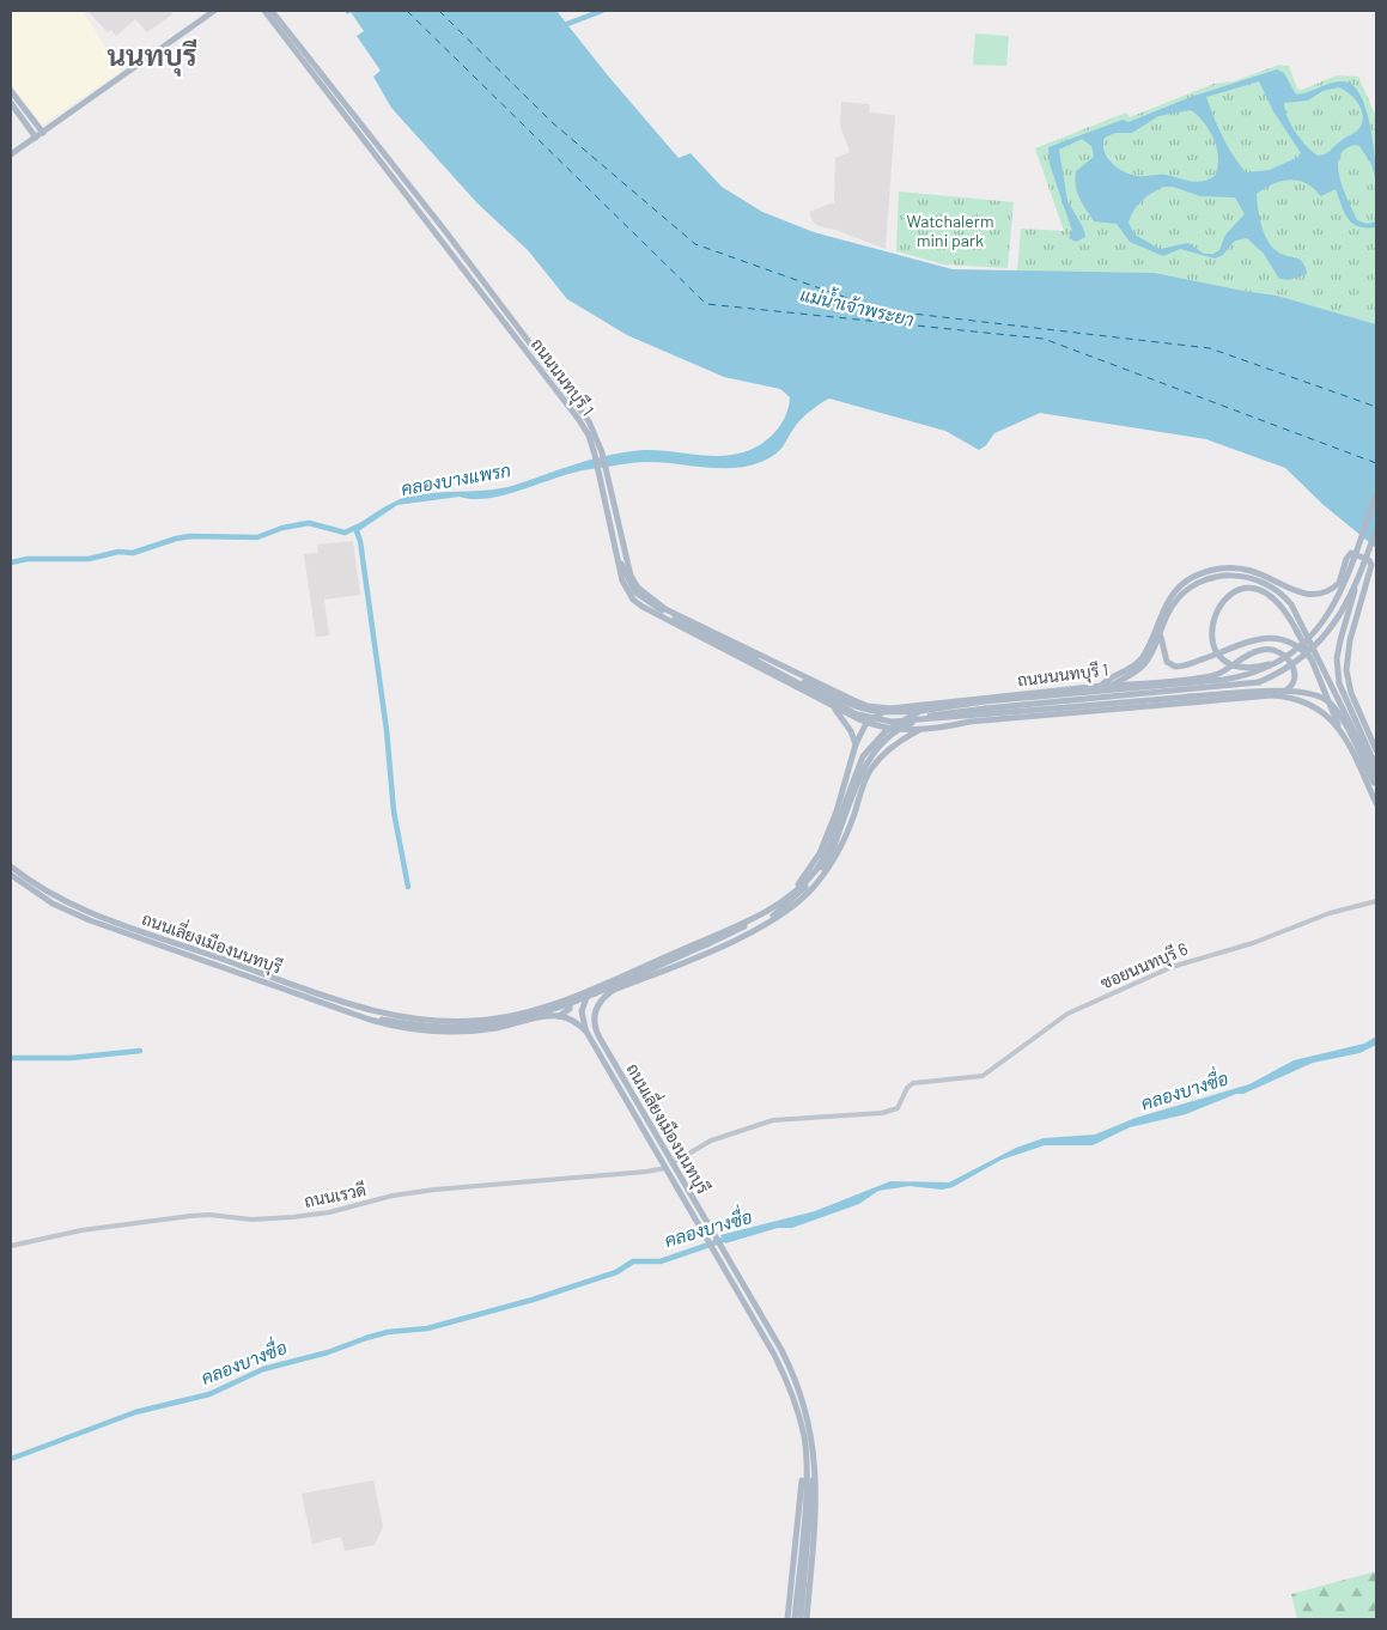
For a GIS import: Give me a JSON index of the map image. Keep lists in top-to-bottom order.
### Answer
{
  "streets": {
    "main road": ["ถนนนนทบุรี 1", "ถนนเลี่ยงเมืองนนทบุรี"],
    "street": ["ซอยนนทบุรี 6", "ถนนเรวดี"]
  },
  "crossings": [
    ["ถนนนนทบุรี 1", "ถนนเลี่ยงเมืองนนทบุรี"],
    ["ถนนเลี่ยงเมืองนนทบุรี", "ซอยนนทบุรี 6"],
    ["ถนนเลี่ยงเมืองนนทบุรี", "ถนนเรวดี"]
  ],
  "districts": ["นนทบุรี"],
  "water": ["แม่น้ำเจ้าพระยา", "คลองบางแพรก", "คลองบางซื่อ"],
  "parks": ["Watchalerm mini park"]
}
